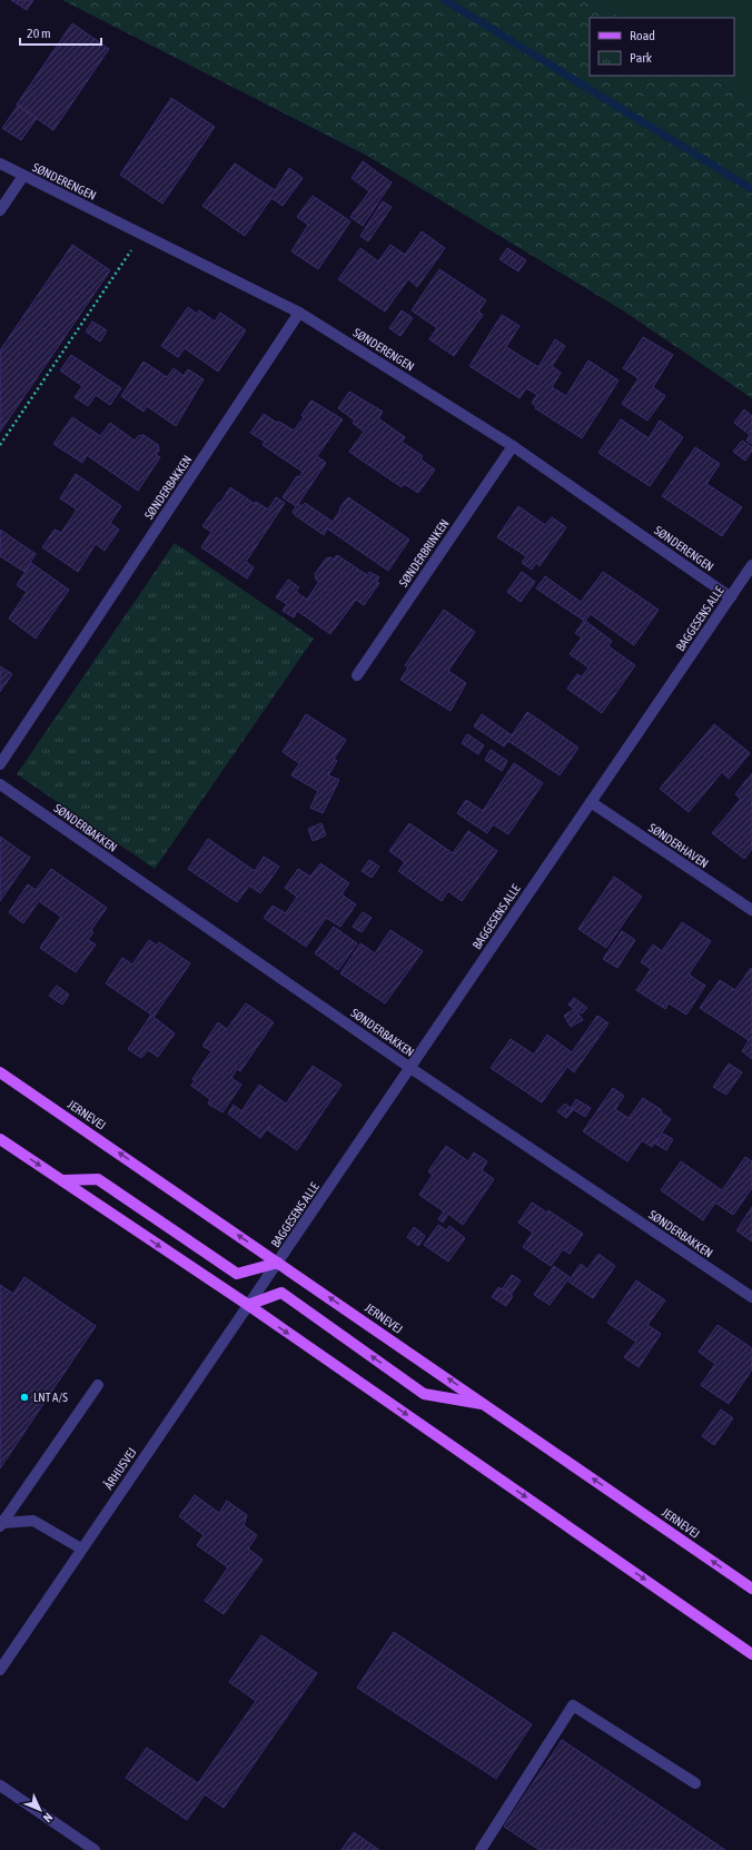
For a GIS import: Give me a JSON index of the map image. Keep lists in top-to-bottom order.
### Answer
{
  "streets": {
    "main road": ["JERNEVEJ"],
    "street": [
      "SØNDERENGEN",
      "SØNDERBAKKEN",
      "SØNDERBRINKEN",
      "BAGGESENS ALLE",
      "SØNDERHAVEN",
      "ÅRHUSVEJ"
    ]
  },
  "crossings": [
    ["SØNDERENGEN", "SØNDERBAKKEN"],
    ["SØNDERENGEN", "SØNDERBRINKEN"],
    ["SØNDERENGEN", "BAGGESENS ALLE"],
    ["SØNDERBAKKEN", "BAGGESENS ALLE"],
    ["BAGGESENS ALLE", "SØNDERHAVEN"],
    ["BAGGESENS ALLE", "JERNEVEJ"],
    ["BAGGESENS ALLE", "ÅRHUSVEJ"]
  ],
  "places": ["LNT A/S"],
  "legend": ["Road", "Park"],
  "scale_bar": "20 m",
  "north": "bottom right"
}
